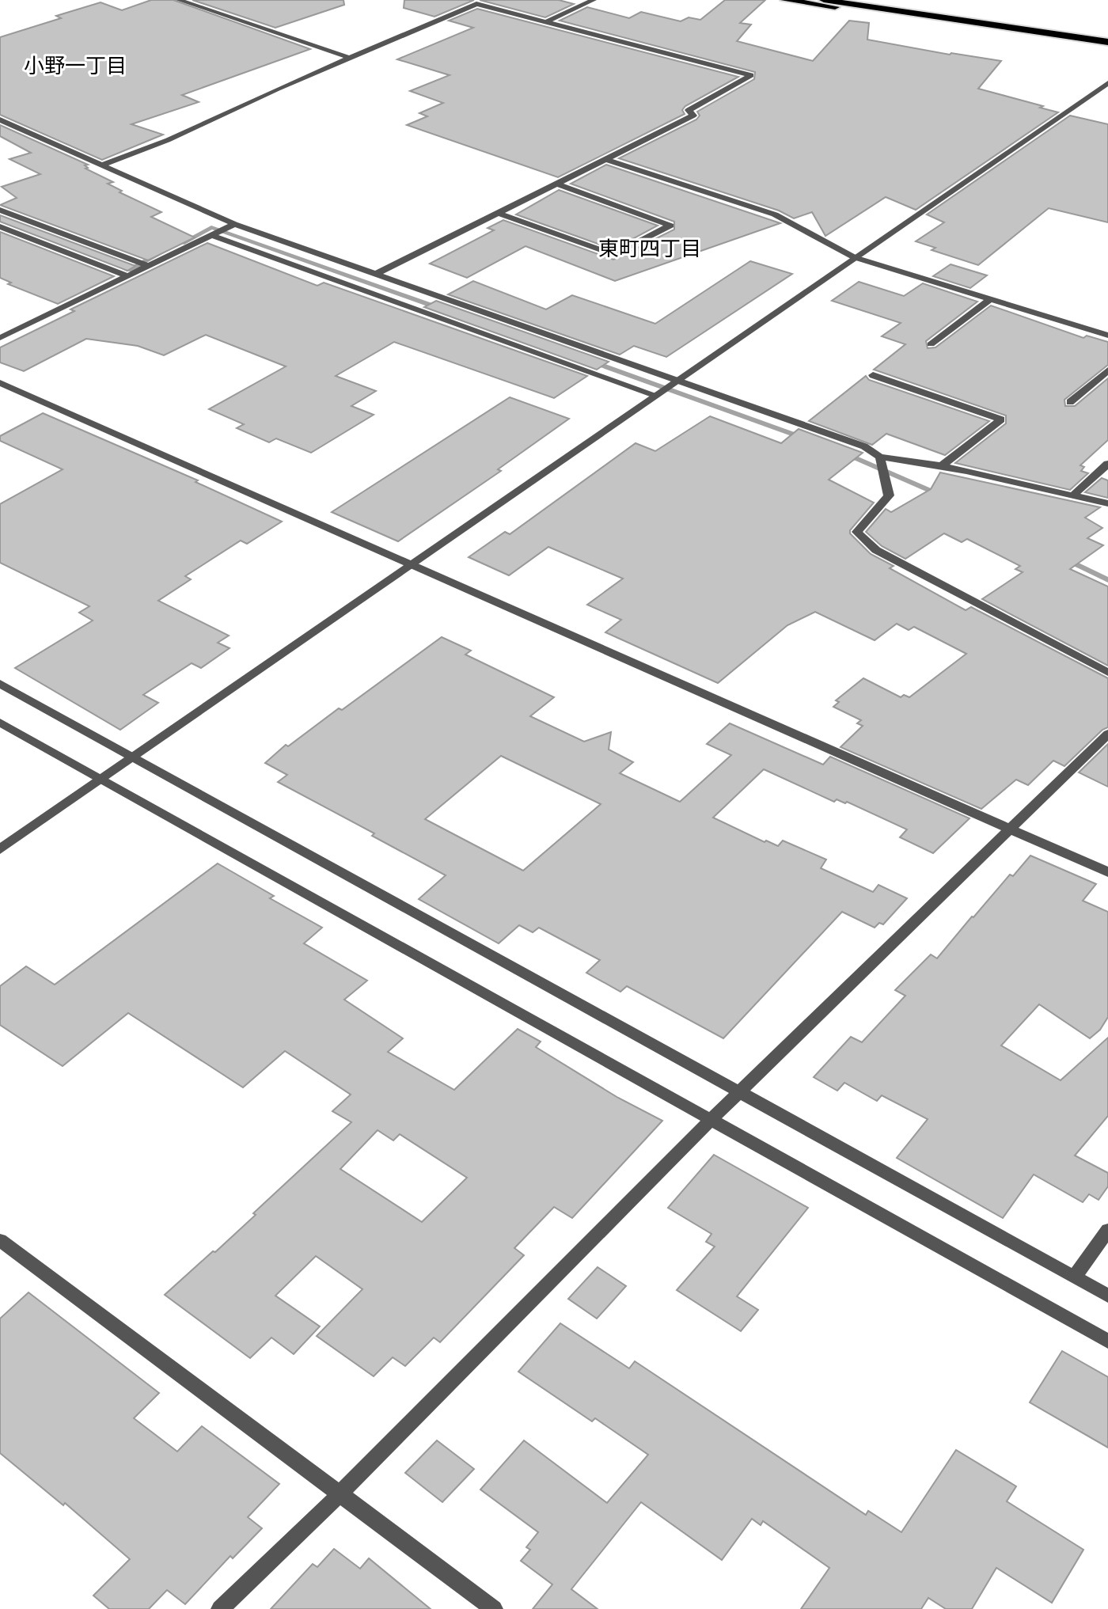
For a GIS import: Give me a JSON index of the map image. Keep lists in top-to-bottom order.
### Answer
{
  "districts": ["小野一丁目", "東町四丁目"]
}
